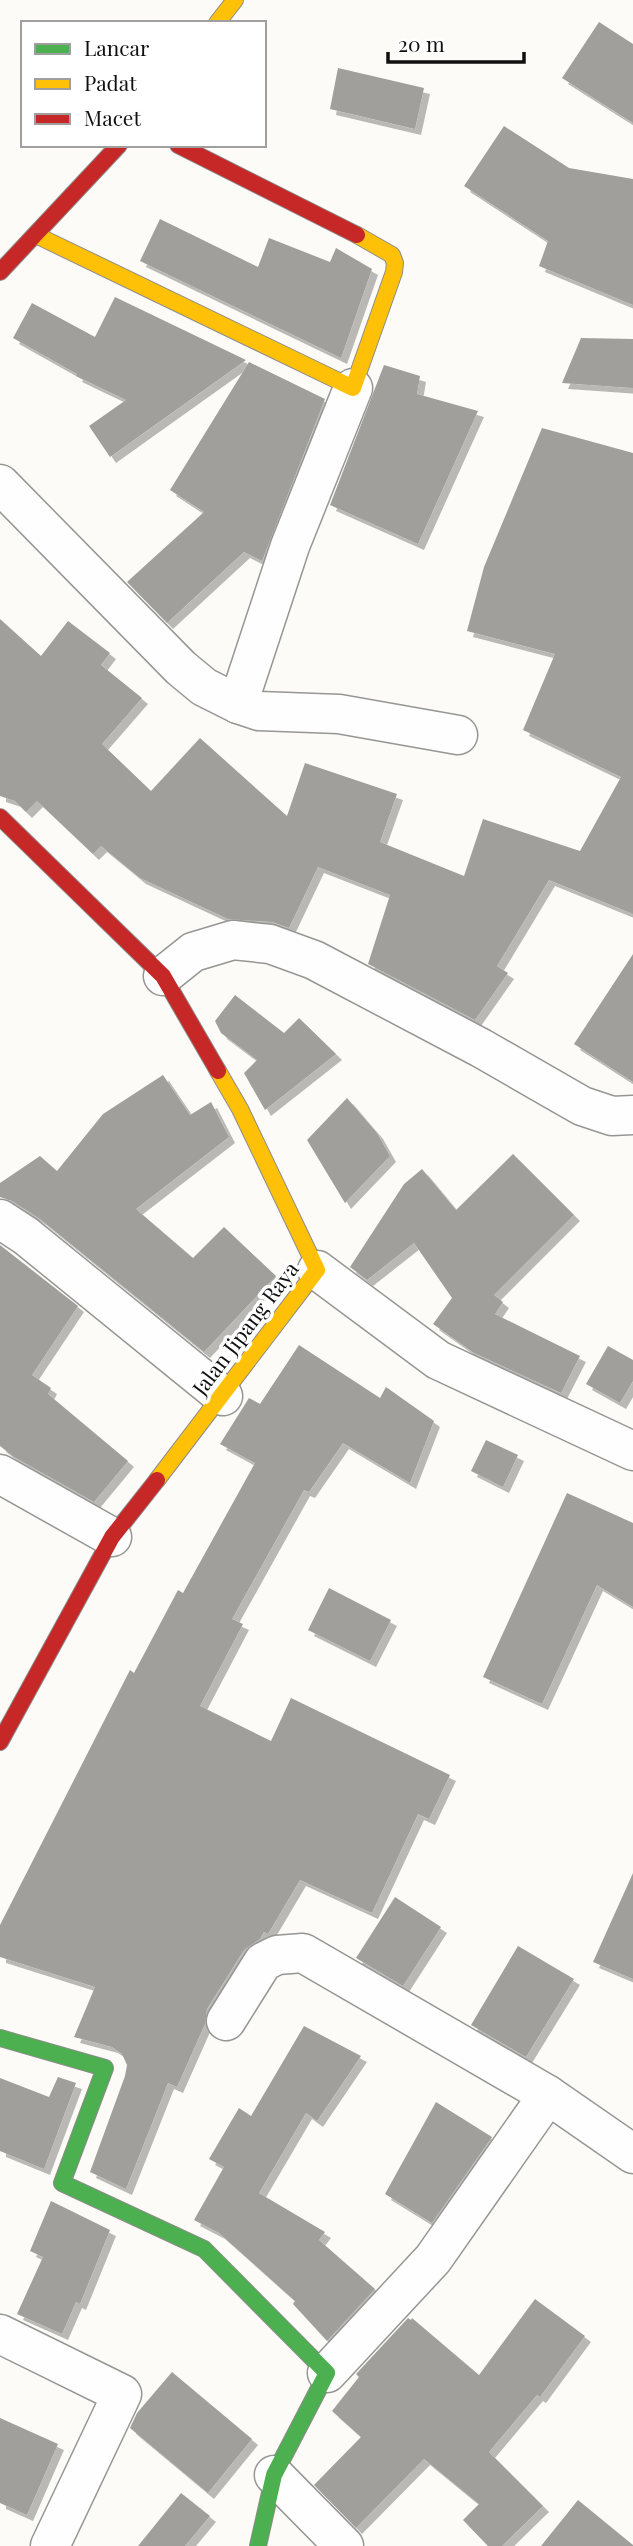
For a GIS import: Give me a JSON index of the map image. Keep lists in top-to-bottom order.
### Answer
{
  "streets": {
    "street": ["Jalan Jipang Raya"]
  },
  "legend": ["Lancar", "Padat", "Macet"],
  "scale_bar": "20 m"
}
